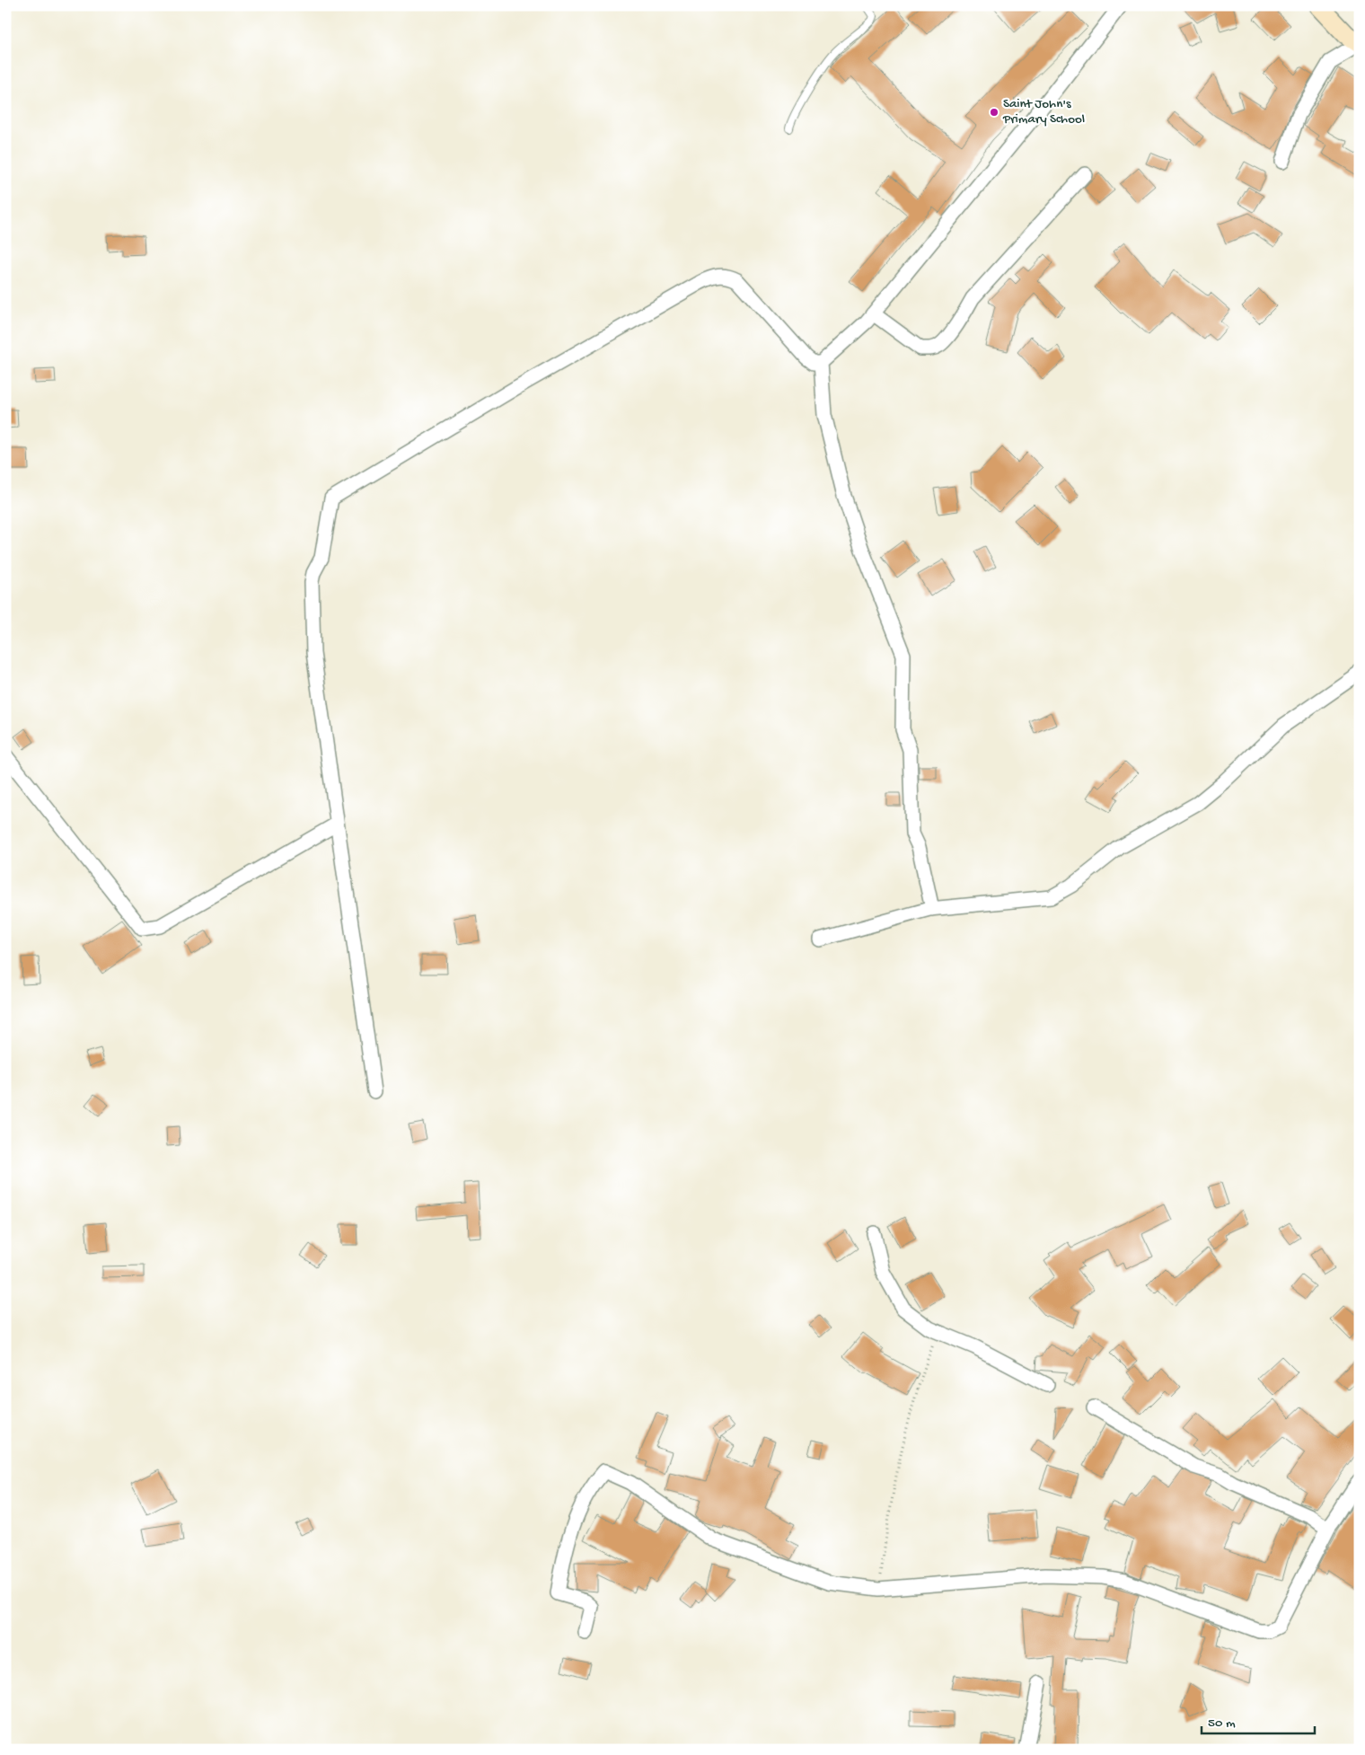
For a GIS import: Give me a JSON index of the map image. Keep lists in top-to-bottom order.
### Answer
{
  "places": ["Saint John's Primary School"],
  "scale_bar": "50 m"
}
